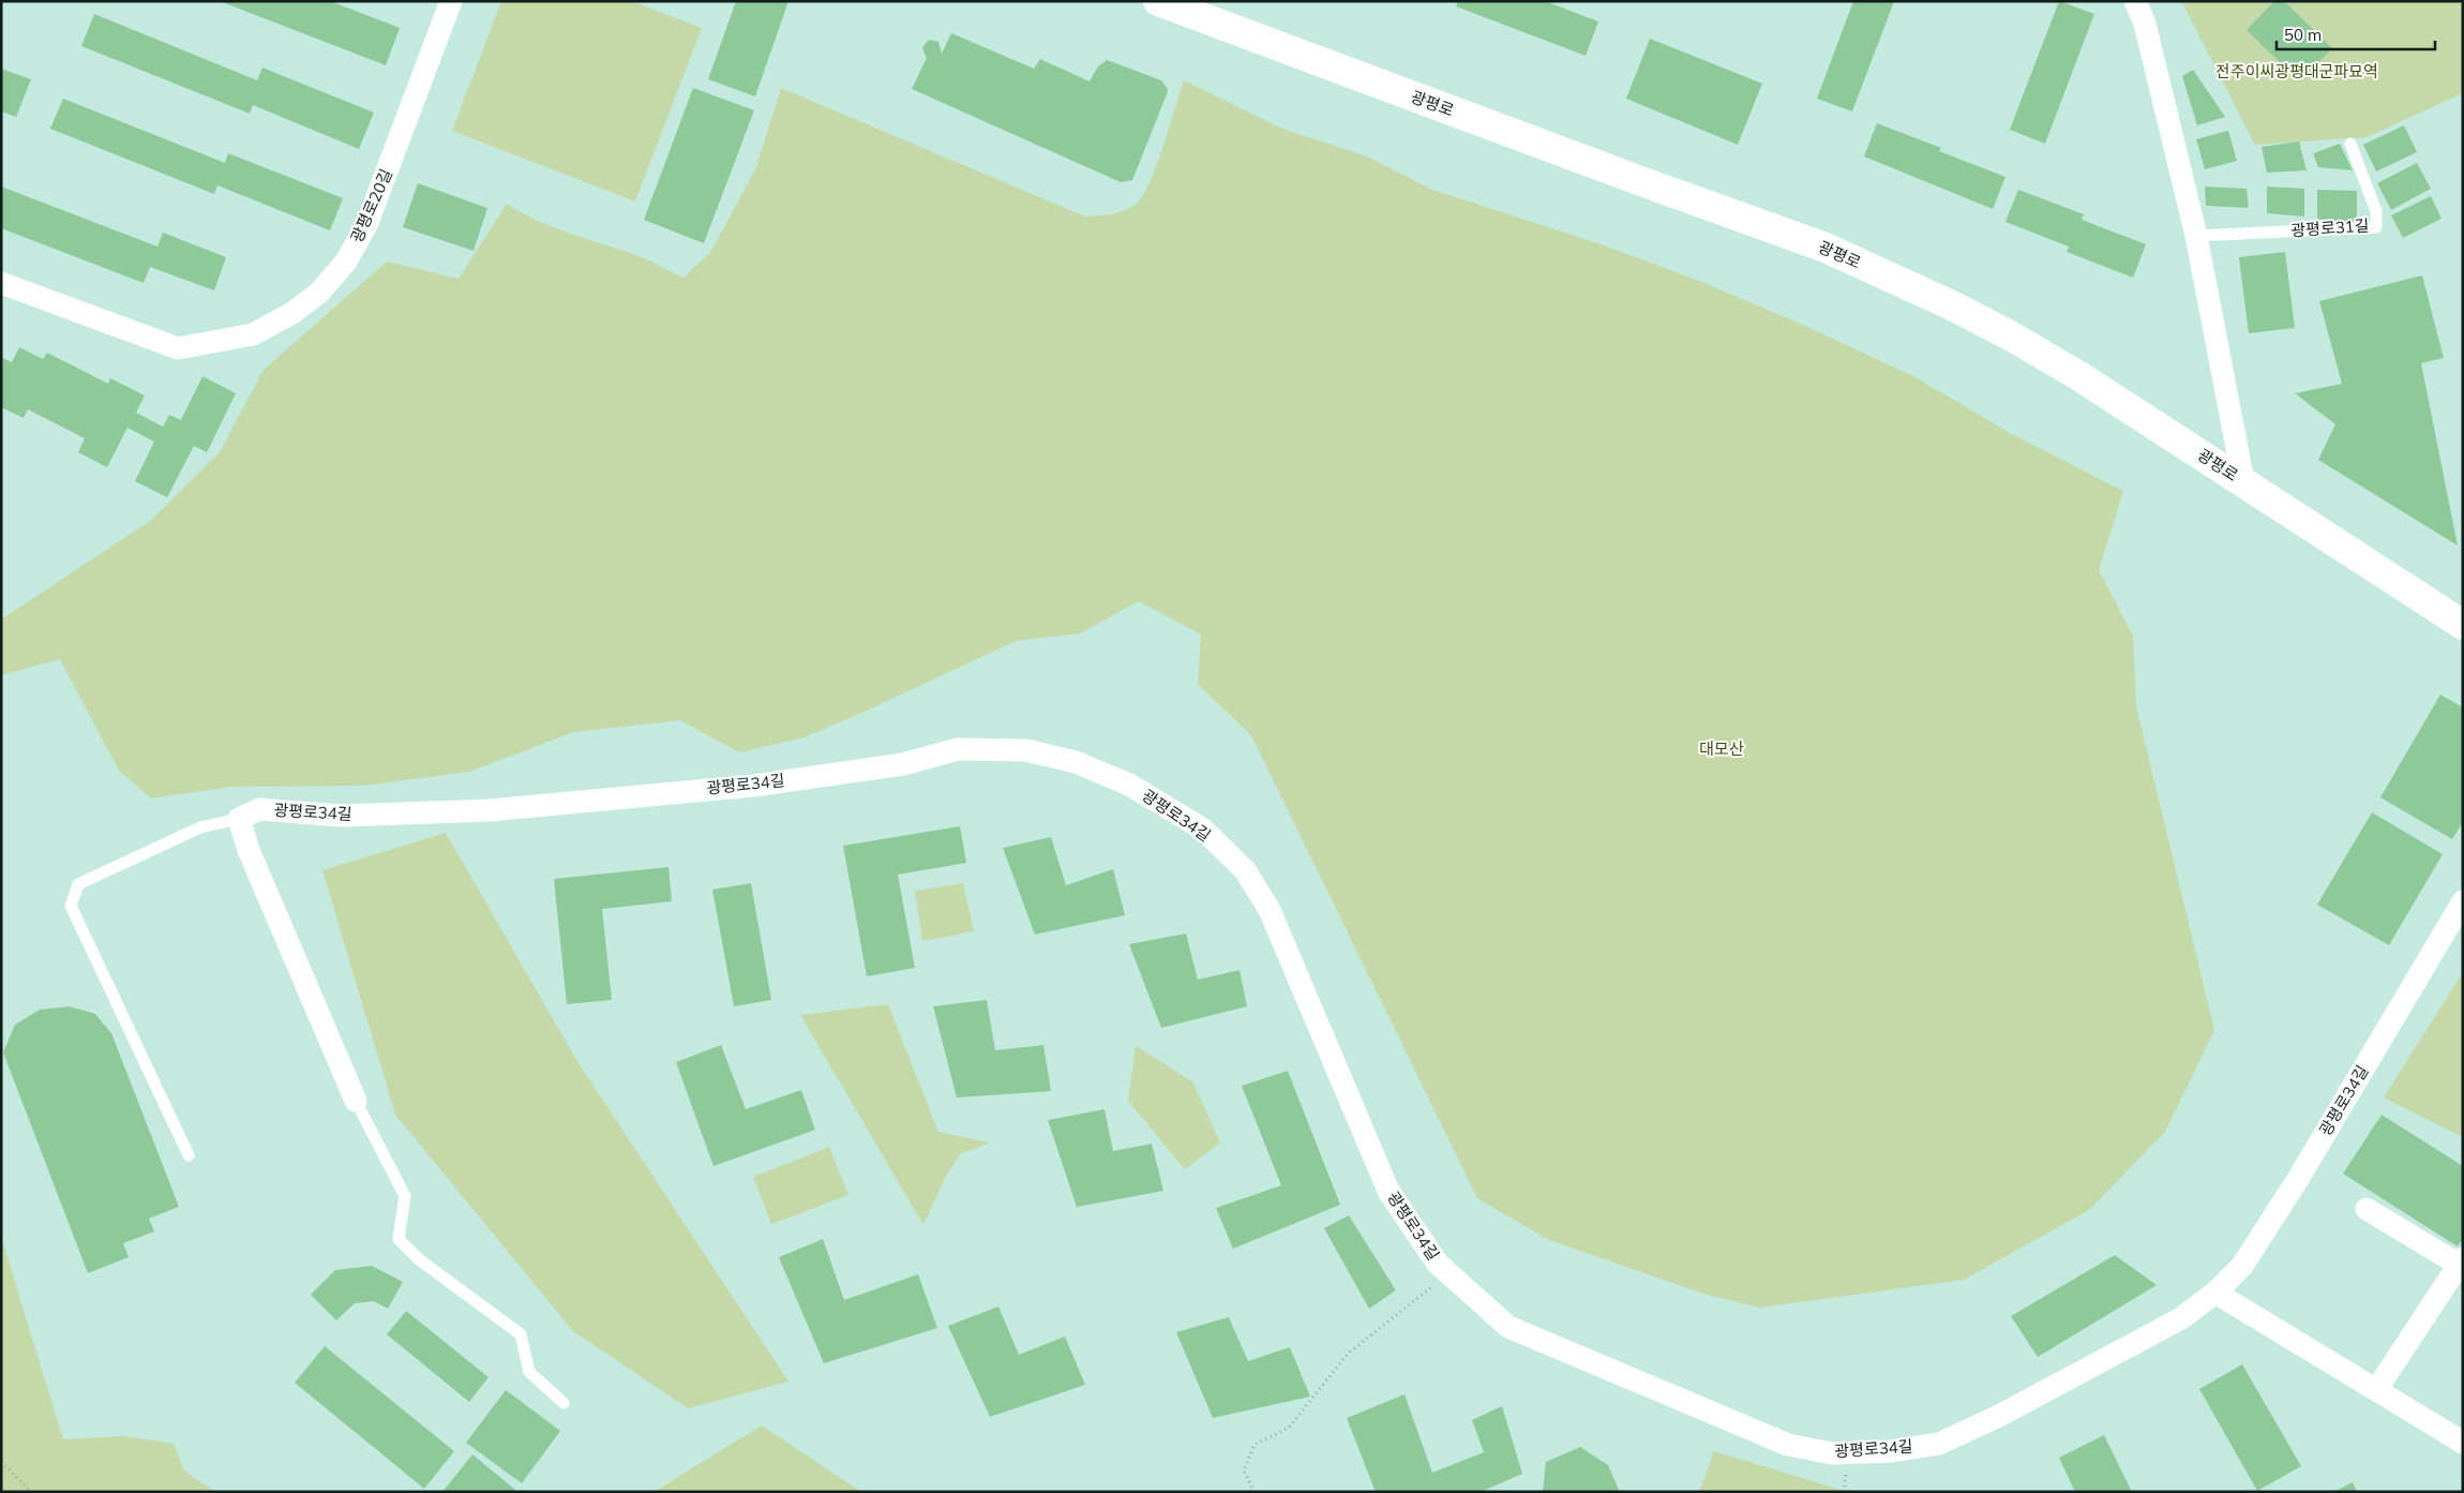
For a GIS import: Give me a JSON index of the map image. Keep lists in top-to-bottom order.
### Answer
{
  "streets": {
    "main road": ["광평로"],
    "street": ["광평로20길", "광평로34길"],
    "lane": ["광평로31길"]
  },
  "parks": ["전주이씨광평대군파묘역", "대모산"],
  "scale_bar": "50 m"
}
